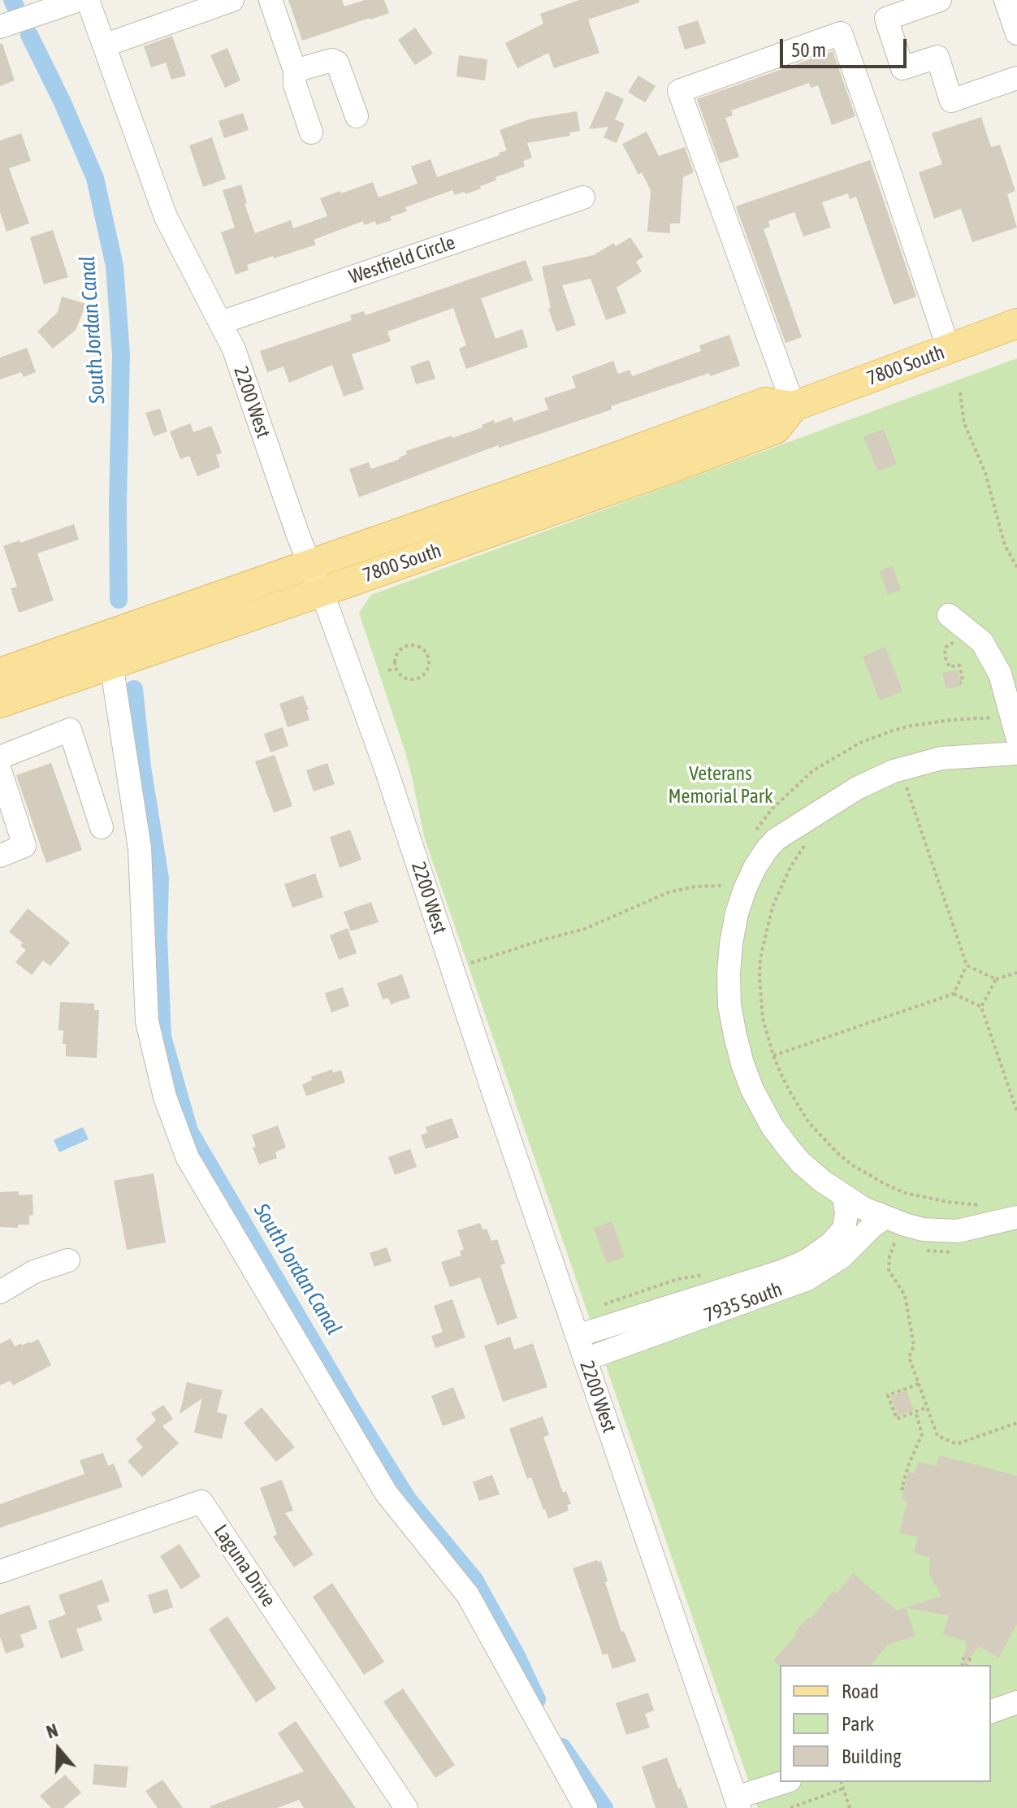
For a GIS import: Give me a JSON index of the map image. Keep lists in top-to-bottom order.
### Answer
{
  "streets": {
    "main road": ["7800 South"],
    "street": [
      "Westfield Circle",
      "2200 West",
      "7935 South",
      "Laguna Drive"
    ]
  },
  "crossings": [
    ["Westfield Circle", "2200 West"],
    ["7800 South", "2200 West"],
    ["2200 West", "7935 South"]
  ],
  "water": ["South Jordan Canal"],
  "parks": ["Veterans Memorial Park"],
  "legend": ["Road", "Park", "Building"],
  "scale_bar": "50 m",
  "north": "top"
}
